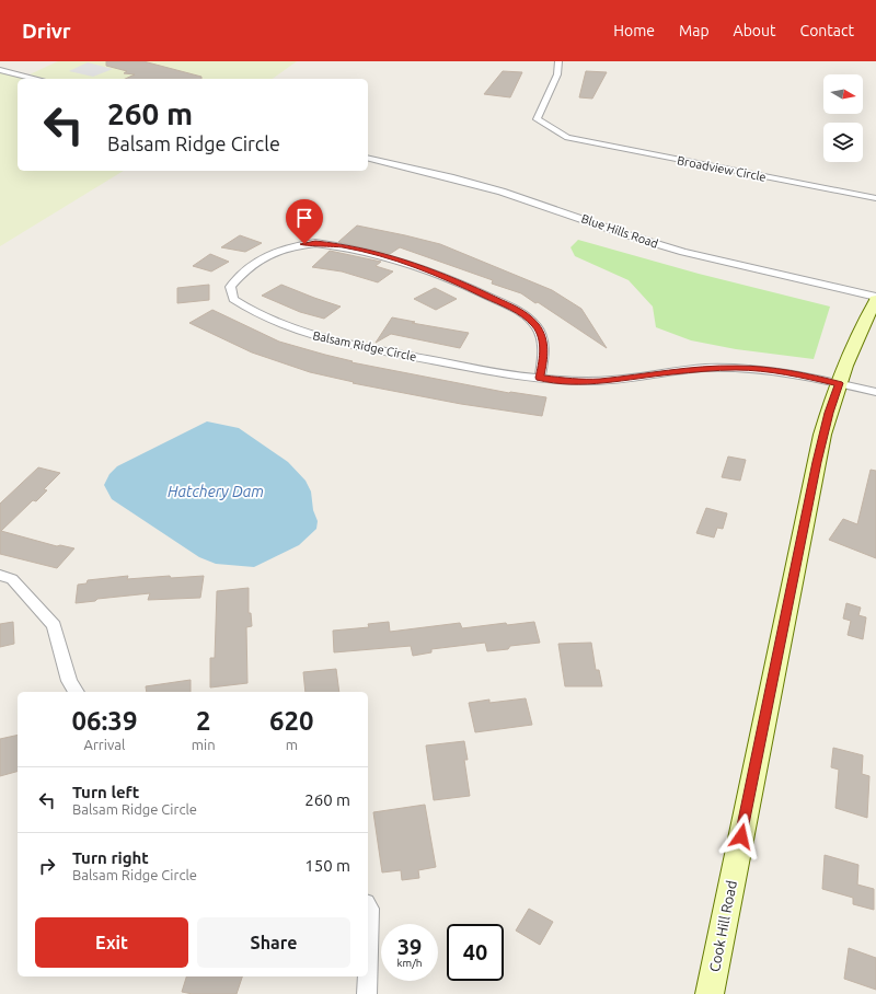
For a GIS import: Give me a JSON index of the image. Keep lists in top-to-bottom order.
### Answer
{
  "streets": {
    "street": [
      "Broadview Circle",
      "Blue Hills Road",
      "Balsam Ridge Circle",
      "Cook Hill Road"
    ]
  },
  "crossings": [
    ["Balsam Ridge Circle", "Cook Hill Road"]
  ],
  "water": ["Hatchery Dam"],
  "north": "right",
  "page": {
    "header": "Drivr",
    "nav": [
      "Home",
      "Map",
      "About",
      "Contact"
    ],
    "turn": ["260 m", "Balsam Ridge Circle"],
    "eta": [
      "06:39",
      "Arrival",
      "2",
      "min",
      "620",
      "m"
    ],
    "list": [
      {
        "name": "Turn left",
        "note": "Balsam Ridge Circle",
        "value": "260 m"
      },
      {
        "name": "Turn right",
        "note": "Balsam Ridge Circle",
        "value": "150 m"
      }
    ],
    "buttons": ["Exit", "Share"],
    "speed": "39 km/h",
    "limit": "40"
  }
}
